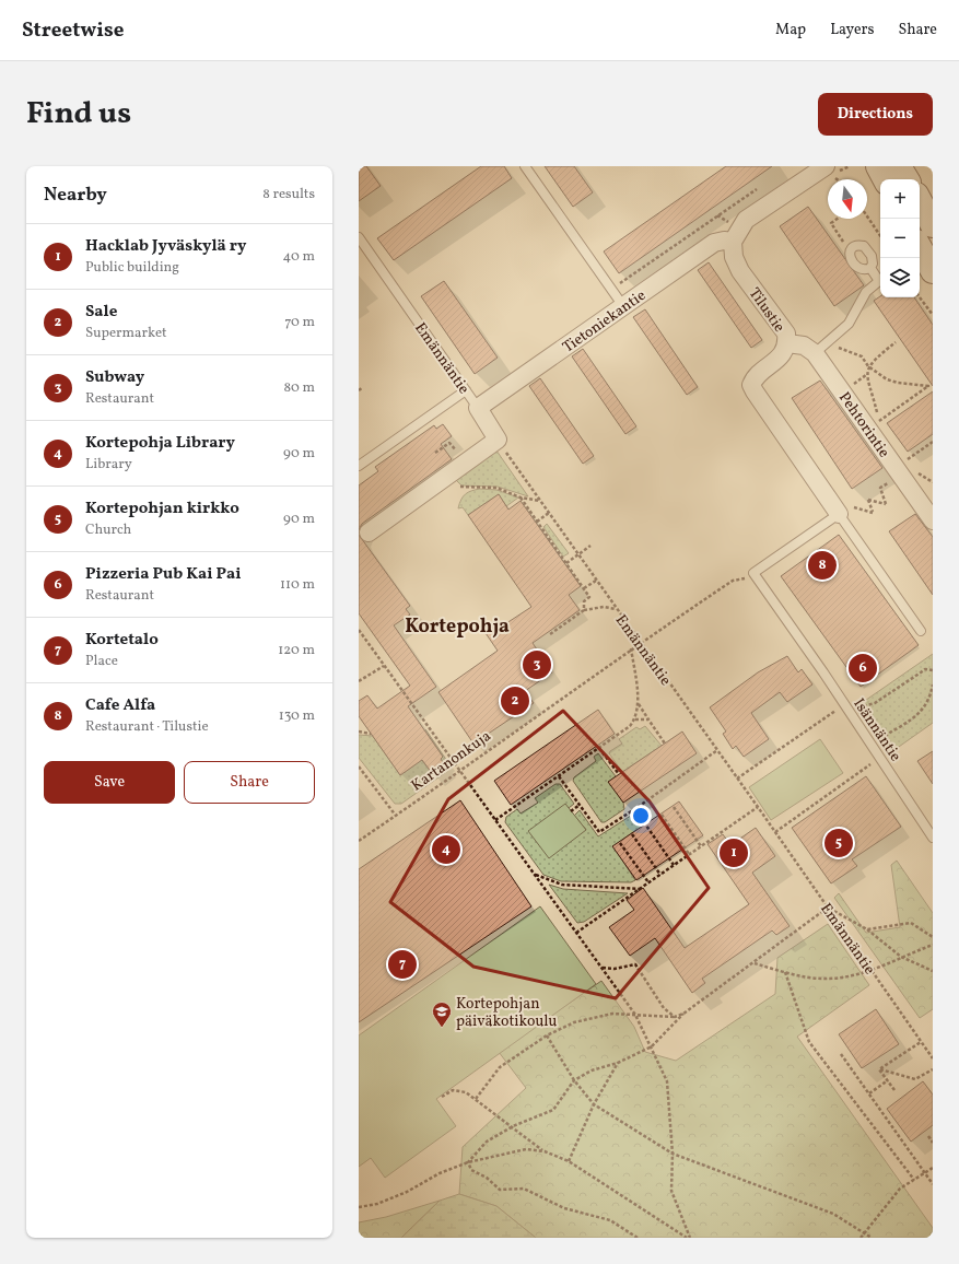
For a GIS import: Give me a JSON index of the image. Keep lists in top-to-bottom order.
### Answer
{
  "streets": {
    "street": [
      "Tilustie",
      "Tietoniekantie",
      "Emännäntie",
      "Pehtorintie"
    ],
    "lane": ["Isännäntie"],
    "path": ["Kartanonkuja"]
  },
  "crossings": [
    ["Tilustie", "Tietoniekantie"],
    ["Tietoniekantie", "Emännäntie"],
    ["Emännäntie", "Kartanonkuja"],
    ["Isännäntie", "Kartanonkuja"]
  ],
  "districts": ["Kortepohja"],
  "places": {
    "school or university": ["Kortepohjan päiväkotikoulu"]
  },
  "north": "bottom",
  "page": {
    "header": "Streetwise",
    "nav": ["Map", "Layers", "Share"],
    "title": "Find us",
    "buttons": [
      "Directions",
      ["Save", "Share"]
    ],
    "heading": ["Nearby", "8 results"],
    "map_buttons": ["+", "−"],
    "list": [
      {
        "mark": "1",
        "name": "Hacklab Jyväskylä ry",
        "note": "Public building",
        "value": "40 m"
      },
      {
        "mark": "2",
        "name": "Sale",
        "note": "Supermarket",
        "value": "70 m"
      },
      {
        "mark": "3",
        "name": "Subway",
        "note": "Restaurant",
        "value": "80 m"
      },
      {
        "mark": "4",
        "name": "Kortepohja Library",
        "note": "Library",
        "value": "90 m"
      },
      {
        "mark": "5",
        "name": "Kortepohjan kirkko",
        "note": "Church",
        "value": "90 m"
      },
      {
        "mark": "6",
        "name": "Pizzeria Pub Kai Pai",
        "note": "Restaurant",
        "value": "110 m"
      },
      {
        "mark": "7",
        "name": "Kortetalo",
        "note": "Place",
        "value": "120 m"
      },
      {
        "mark": "8",
        "name": "Cafe Alfa",
        "note": "Restaurant · Tilustie",
        "value": "130 m"
      }
    ],
    "pins": [
      "8",
      "3",
      "6",
      "2",
      "5",
      "4",
      "1",
      "7"
    ]
  }
}
